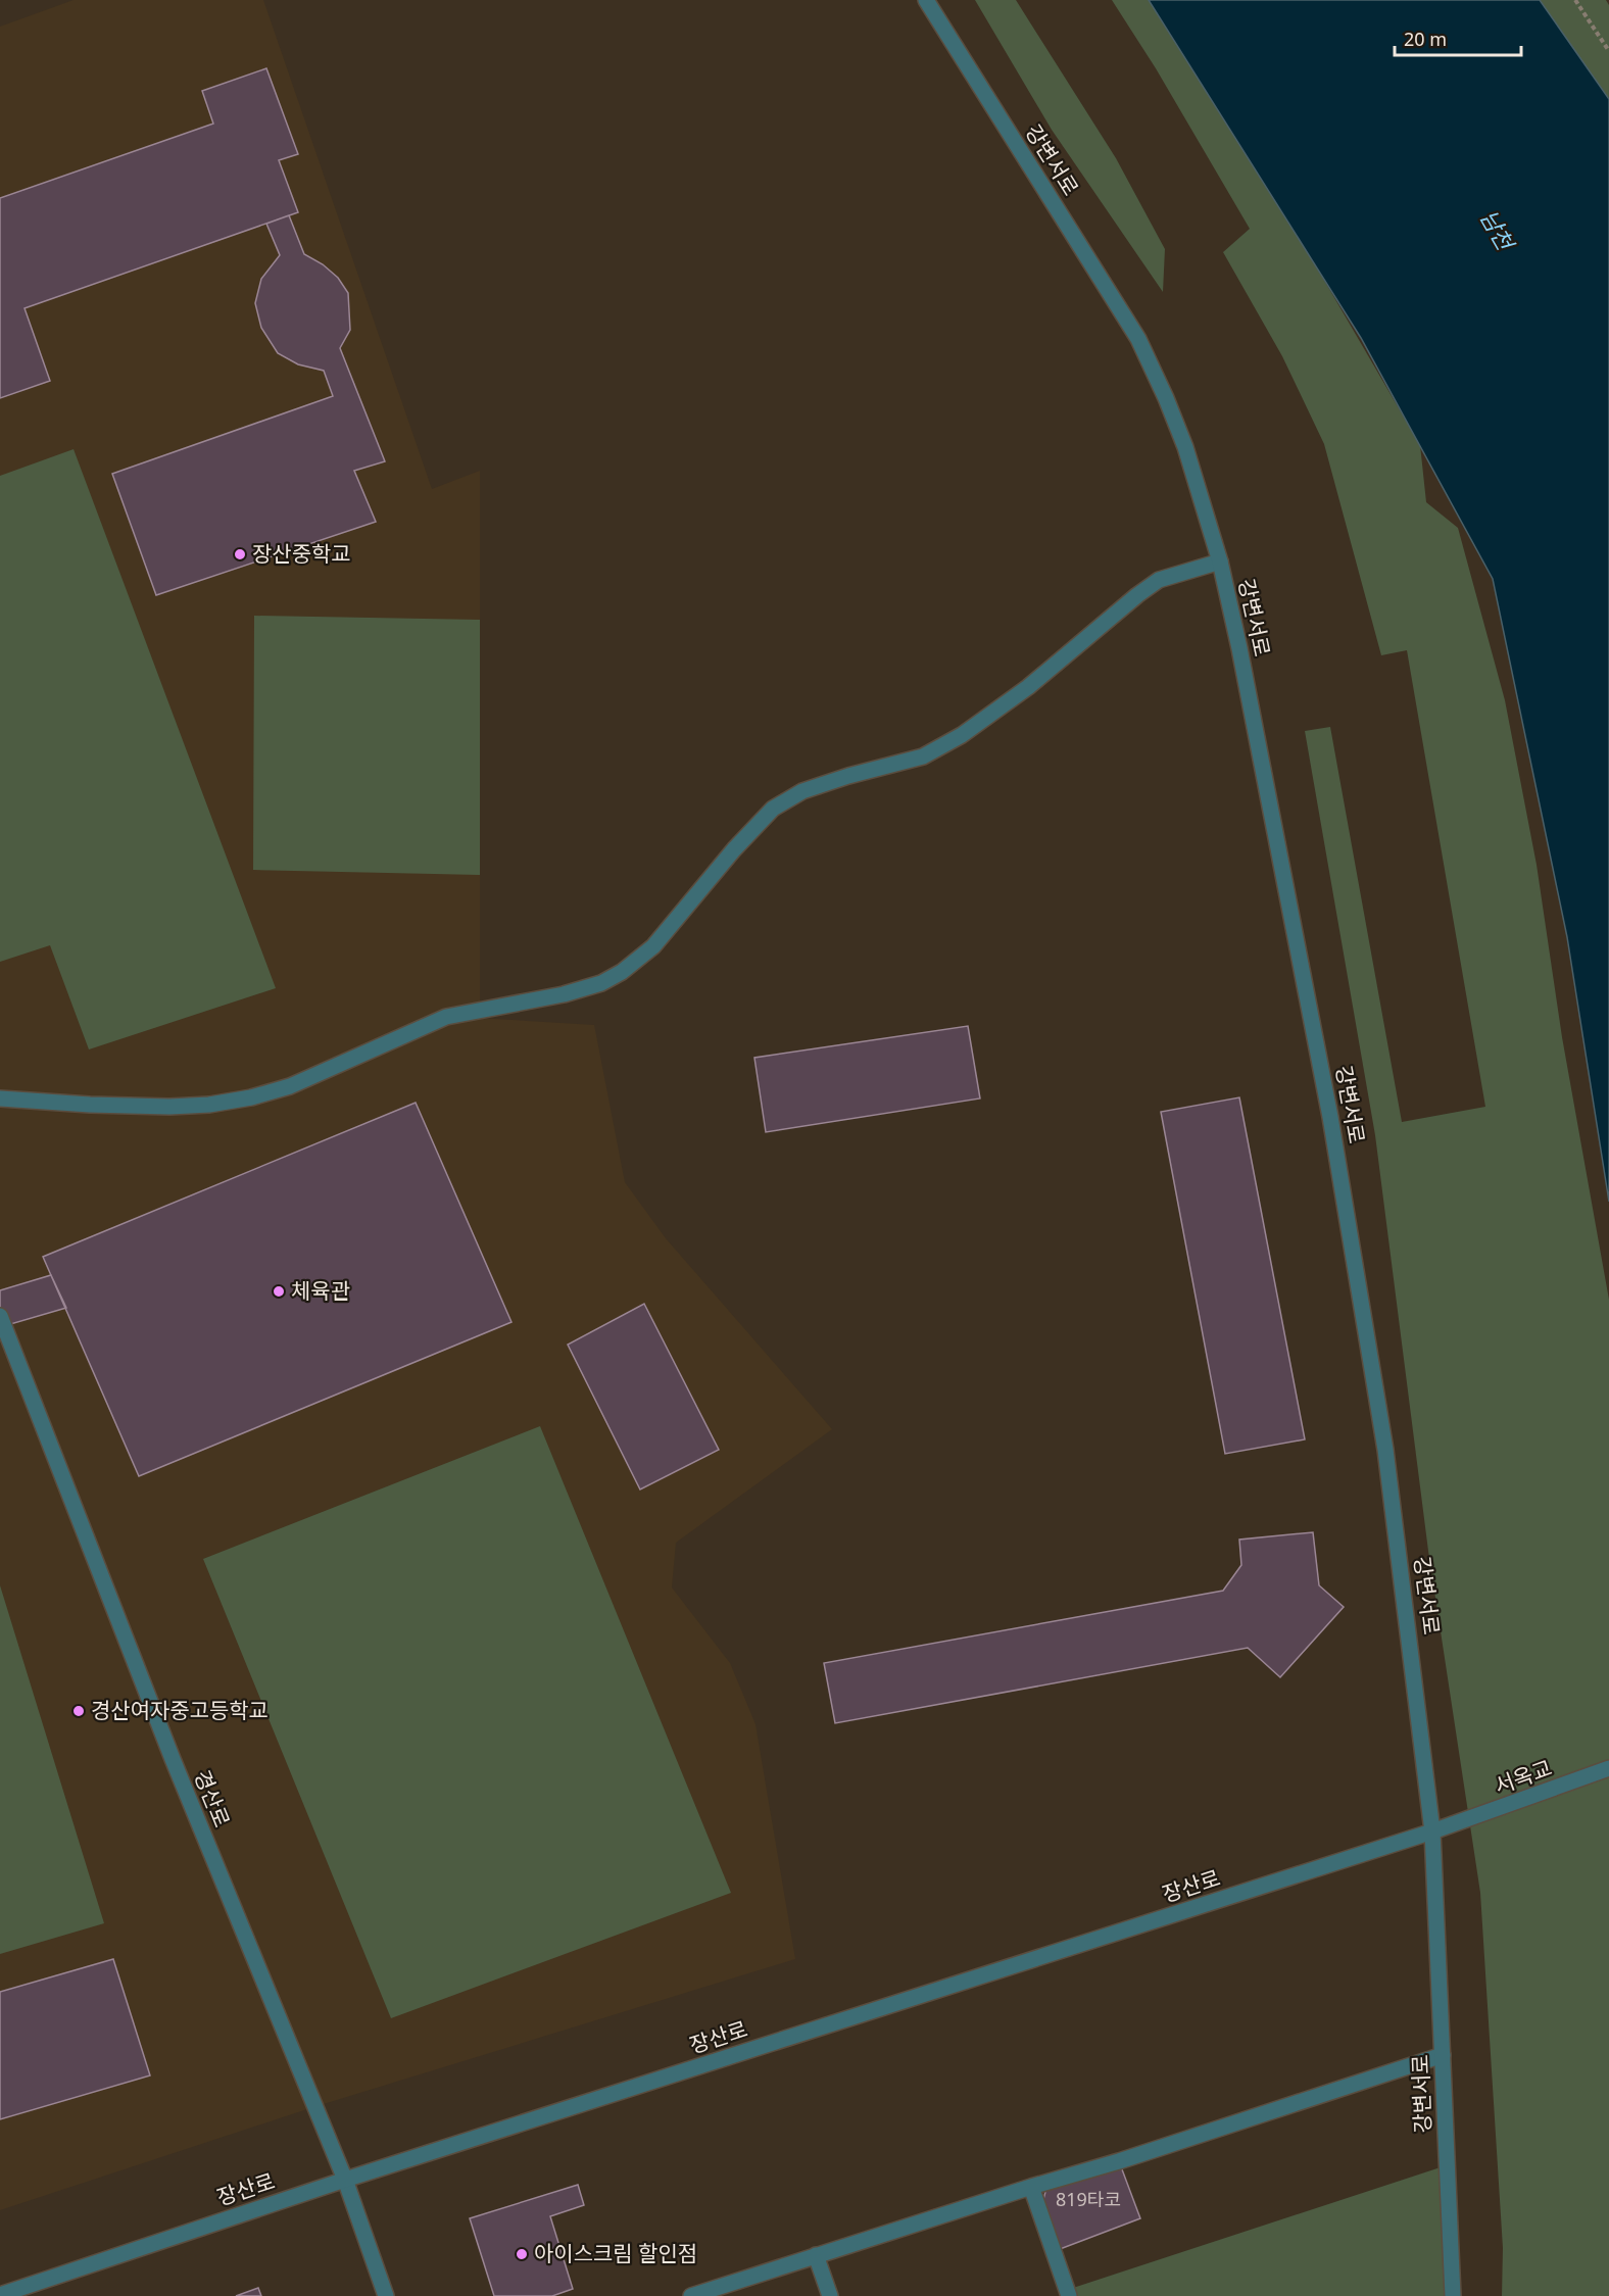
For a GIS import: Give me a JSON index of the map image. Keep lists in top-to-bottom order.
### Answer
{
  "streets": {
    "street": [
      "강변서로",
      "서옥교",
      "경산로",
      "장산로"
    ]
  },
  "crossings": [
    ["강변서로", "장산로"],
    ["서옥교", "장산로"],
    ["경산로", "장산로"]
  ],
  "water": ["남천"],
  "places": [
    "장산중학교",
    "체육관",
    "경산여자중고등학교",
    "아이스크림 할인점"
  ],
  "house_numbers": ["819타코"],
  "scale_bar": "20 m"
}
